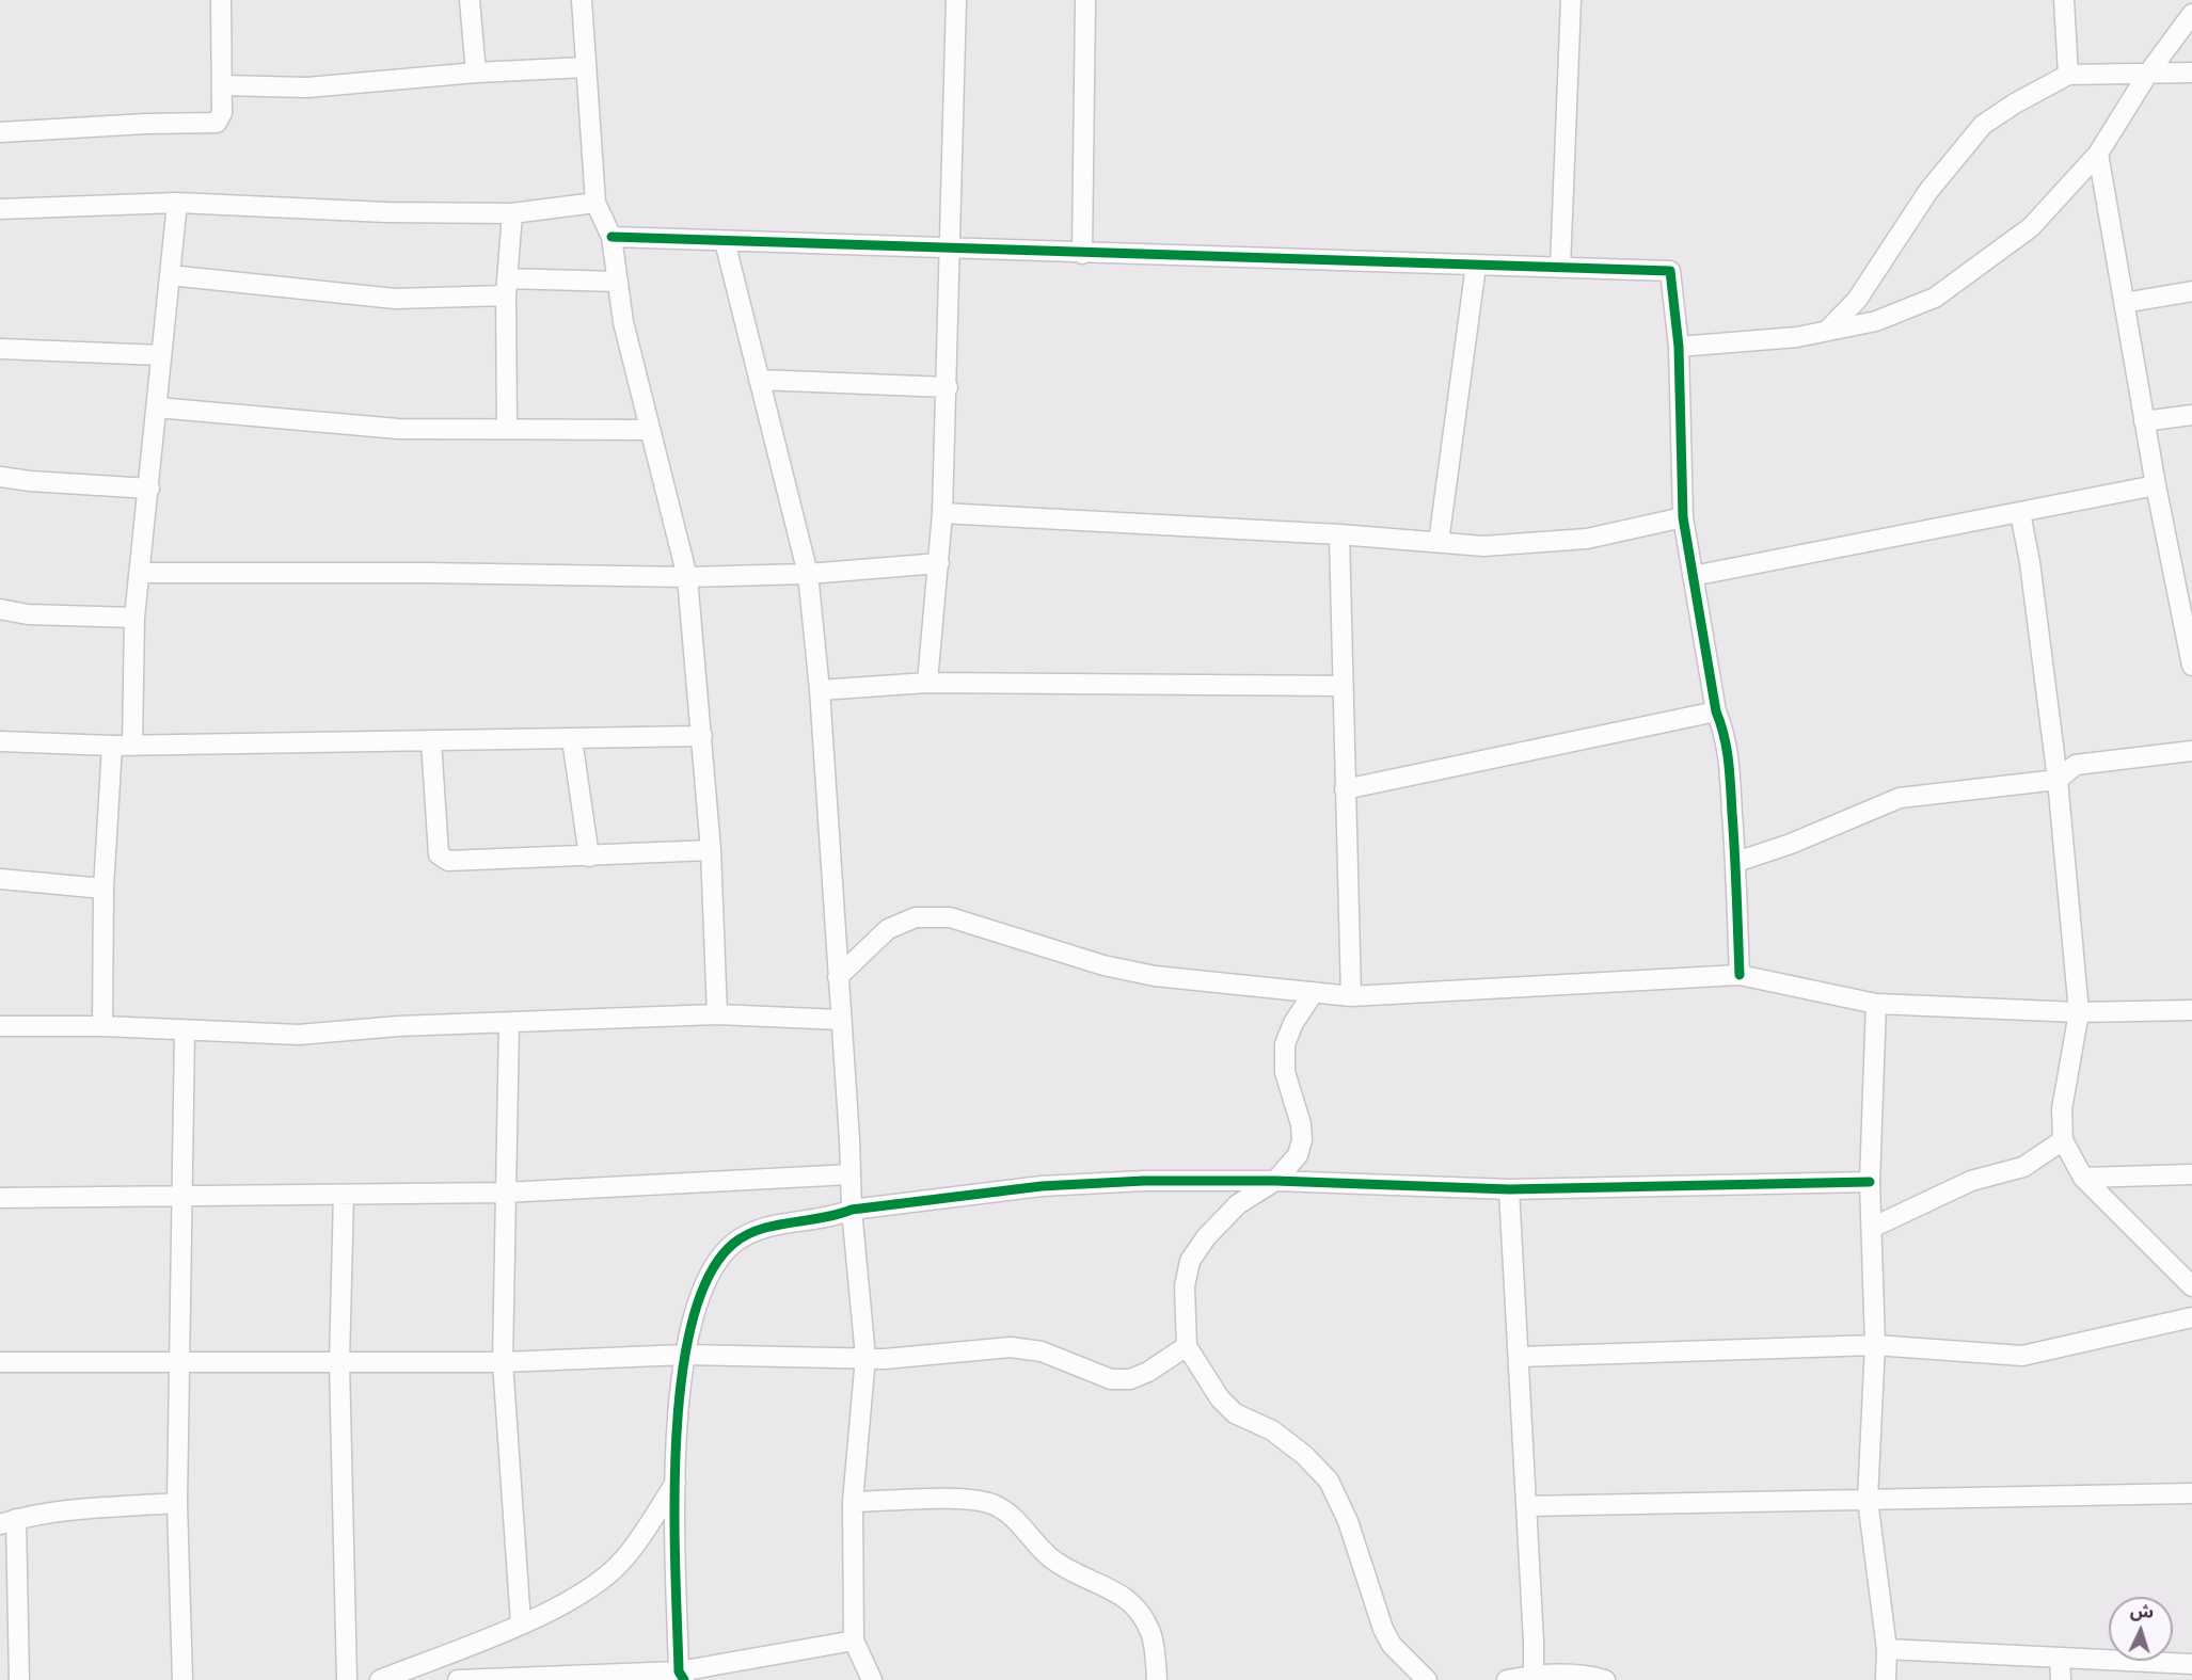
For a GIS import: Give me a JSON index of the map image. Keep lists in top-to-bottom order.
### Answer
{
  "north": "top"
}
